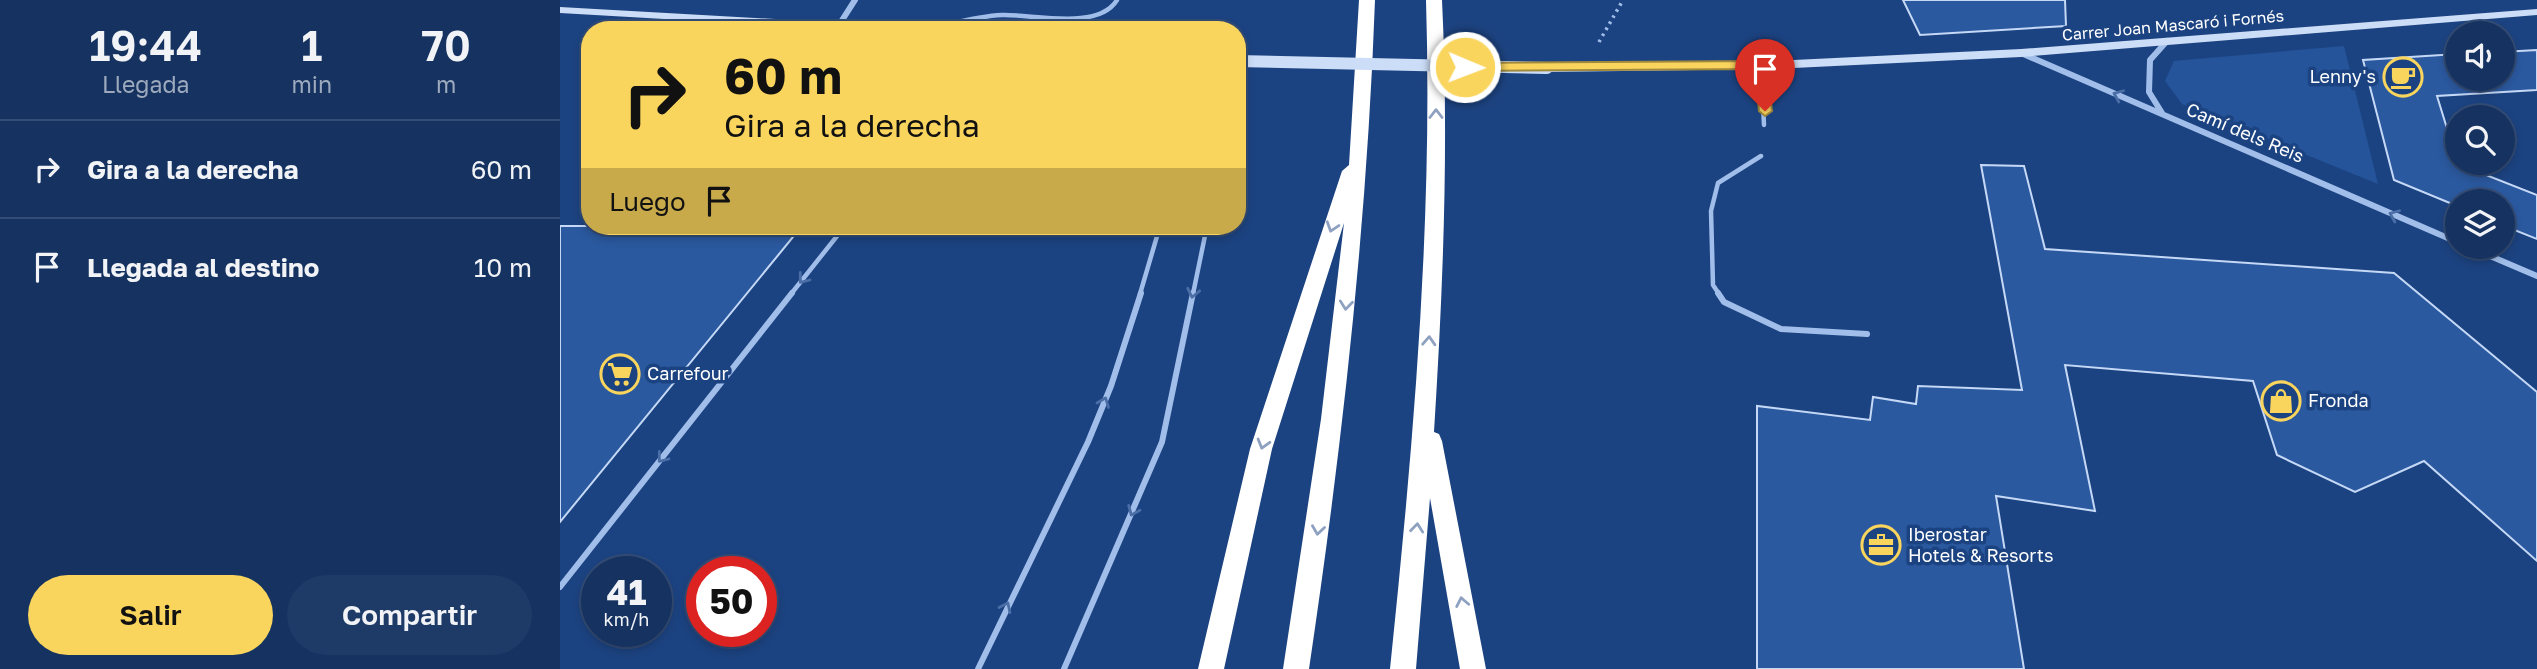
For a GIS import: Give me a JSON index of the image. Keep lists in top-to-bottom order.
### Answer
{
  "streets": {
    "street": ["Carrer Joan Mascaró i Fornés", "Camí dels Reis"]
  },
  "crossings": [
    ["Carrer Joan Mascaró i Fornés", "Camí dels Reis"]
  ],
  "one_way": ["Camí dels Reis"],
  "places": {
    "cafe": ["Lenny's"],
    "supermarket": ["Carrefour"],
    "shop": ["Fronda"],
    "office": ["Iberostar Hotels & Resorts"]
  },
  "page": {
    "eta": [
      "19:44",
      "Llegada",
      "1",
      "min",
      "70",
      "m"
    ],
    "turn": ["60 m", "Gira a la derecha"],
    "list": [
      {
        "name": "Gira a la derecha",
        "value": "60 m"
      },
      {
        "name": "Llegada al destino",
        "value": "10 m"
      }
    ],
    "then": "Luego",
    "speed": "41 km/h",
    "limit": "50",
    "buttons": ["Salir", "Compartir"]
  }
}
